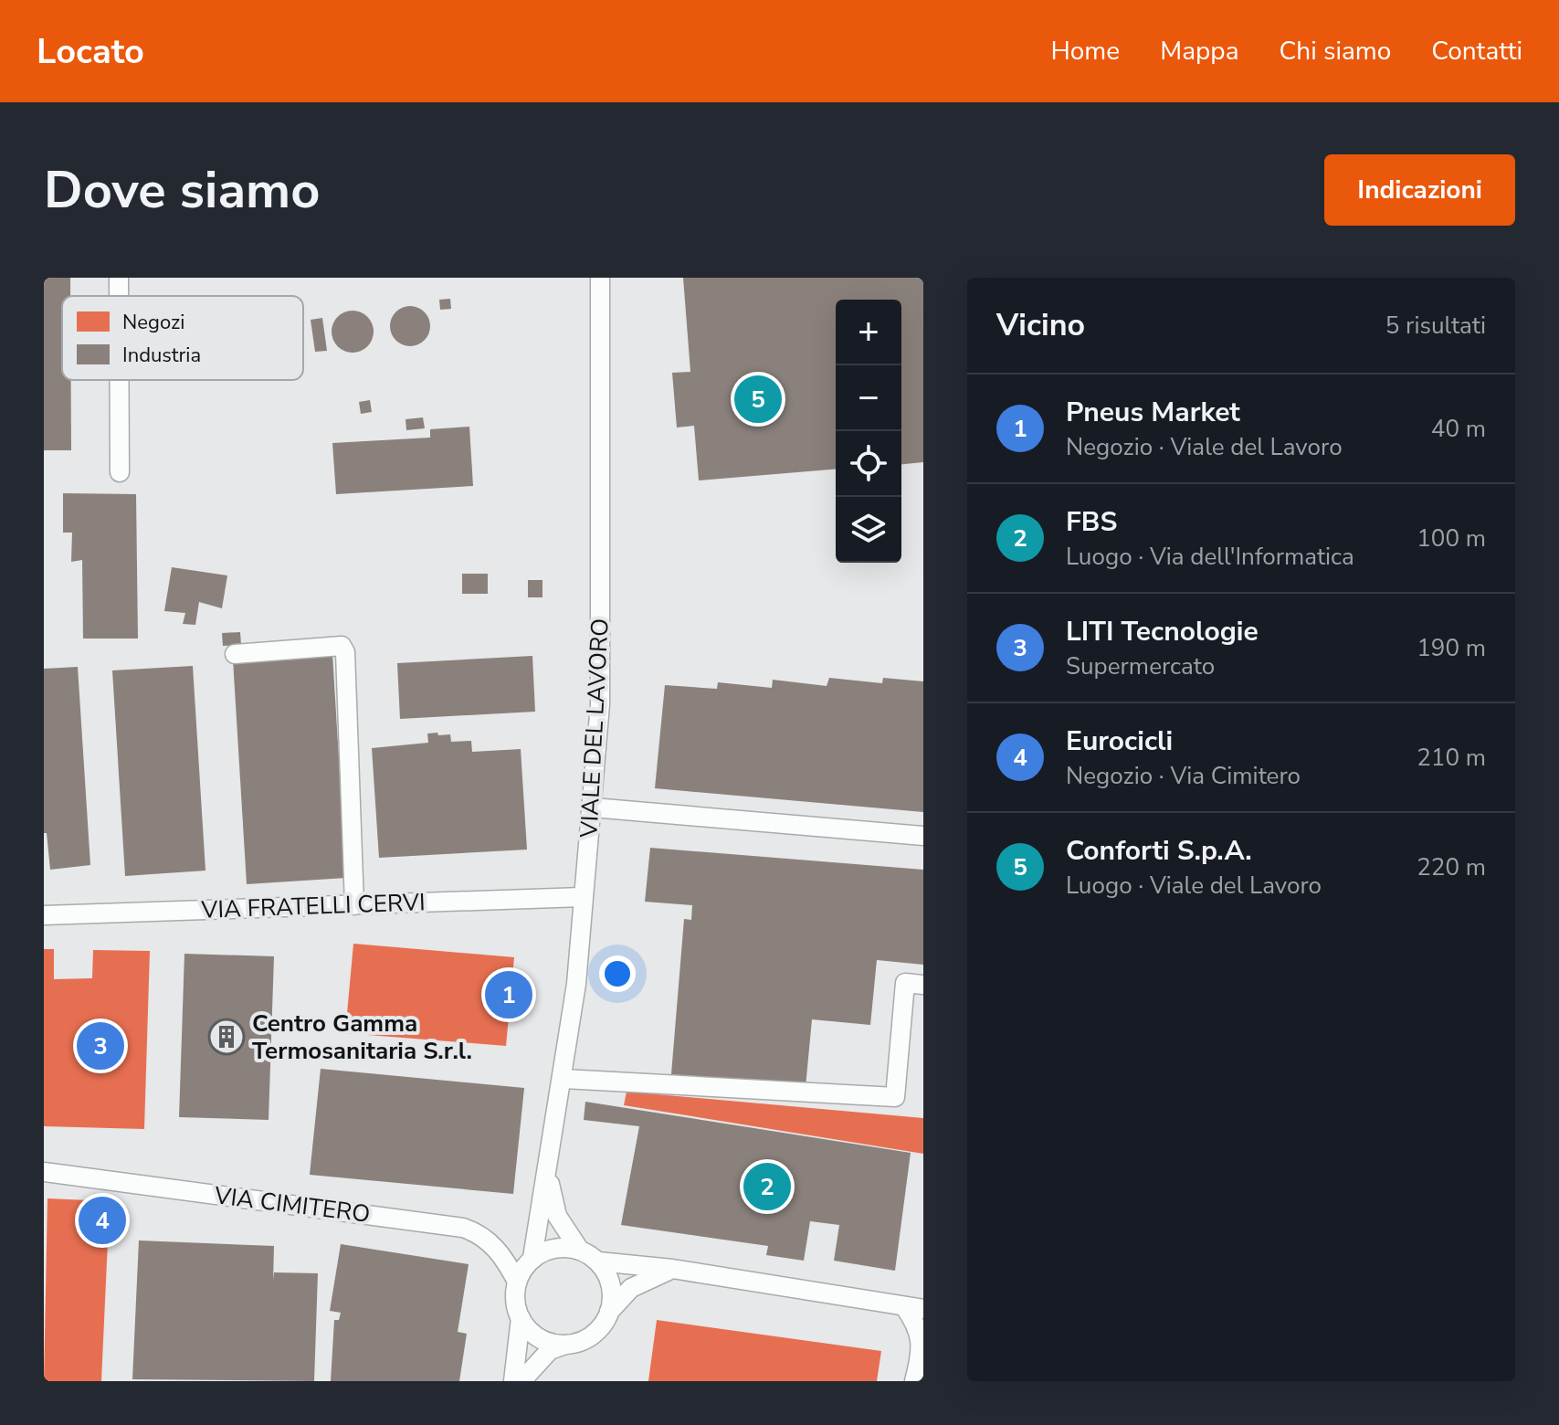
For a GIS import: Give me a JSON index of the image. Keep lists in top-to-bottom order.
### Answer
{
  "streets": {
    "street": ["VIALE DEL LAVORO", "VIA FRATELLI CERVI", "VIA CIMITERO"]
  },
  "crossings": [
    ["VIALE DEL LAVORO", "VIA FRATELLI CERVI"],
    ["VIALE DEL LAVORO", "VIA CIMITERO"]
  ],
  "places": {
    "building": ["Centro Gamma Termosanitaria S.r.l."]
  },
  "legend": ["Negozi", "Industria"],
  "page": {
    "header": "Locato",
    "nav": [
      "Home",
      "Mappa",
      "Chi siamo",
      "Contatti"
    ],
    "buttons": "Indicazioni",
    "title": "Dove siamo",
    "heading": ["Vicino", "5 risultati"],
    "map_buttons": ["+", "−"],
    "pins": [
      "5",
      "1",
      "3",
      "2",
      "4"
    ],
    "list": [
      {
        "mark": "1",
        "name": "Pneus Market",
        "note": "Negozio · Viale del Lavoro",
        "value": "40 m"
      },
      {
        "mark": "2",
        "name": "FBS",
        "note": "Luogo · Via dell'Informatica",
        "value": "100 m"
      },
      {
        "mark": "3",
        "name": "LITI Tecnologie",
        "note": "Supermercato",
        "value": "190 m"
      },
      {
        "mark": "4",
        "name": "Eurocicli",
        "note": "Negozio · Via Cimitero",
        "value": "210 m"
      },
      {
        "mark": "5",
        "name": "Conforti S.p.A.",
        "note": "Luogo · Viale del Lavoro",
        "value": "220 m"
      }
    ]
  }
}
